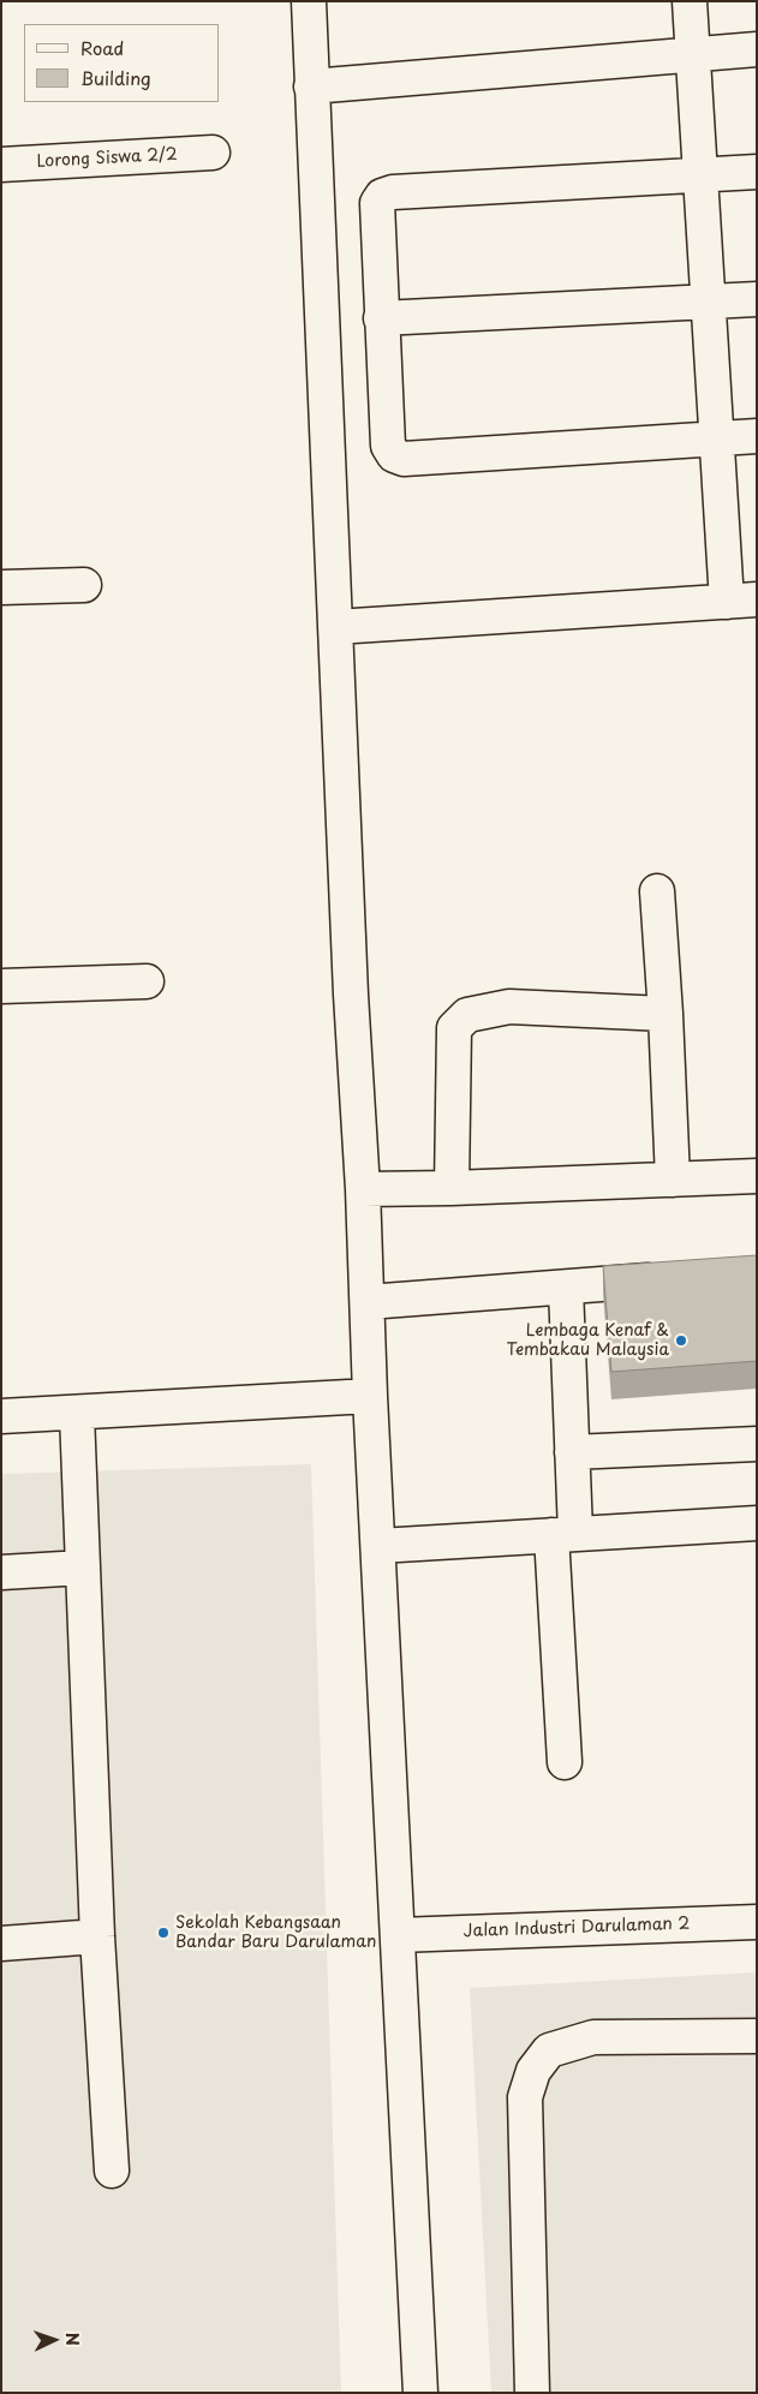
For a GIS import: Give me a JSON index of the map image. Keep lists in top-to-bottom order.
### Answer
{
  "streets": {
    "street": ["Lorong Siswa 2/2", "Jalan Industri Darulaman 2"]
  },
  "places": ["Lembaga Kenaf & Tembakau Malaysia", "Sekolah Kebangsaan Bandar Baru Darulaman"],
  "legend": ["Road", "Building"],
  "north": "right"
}
